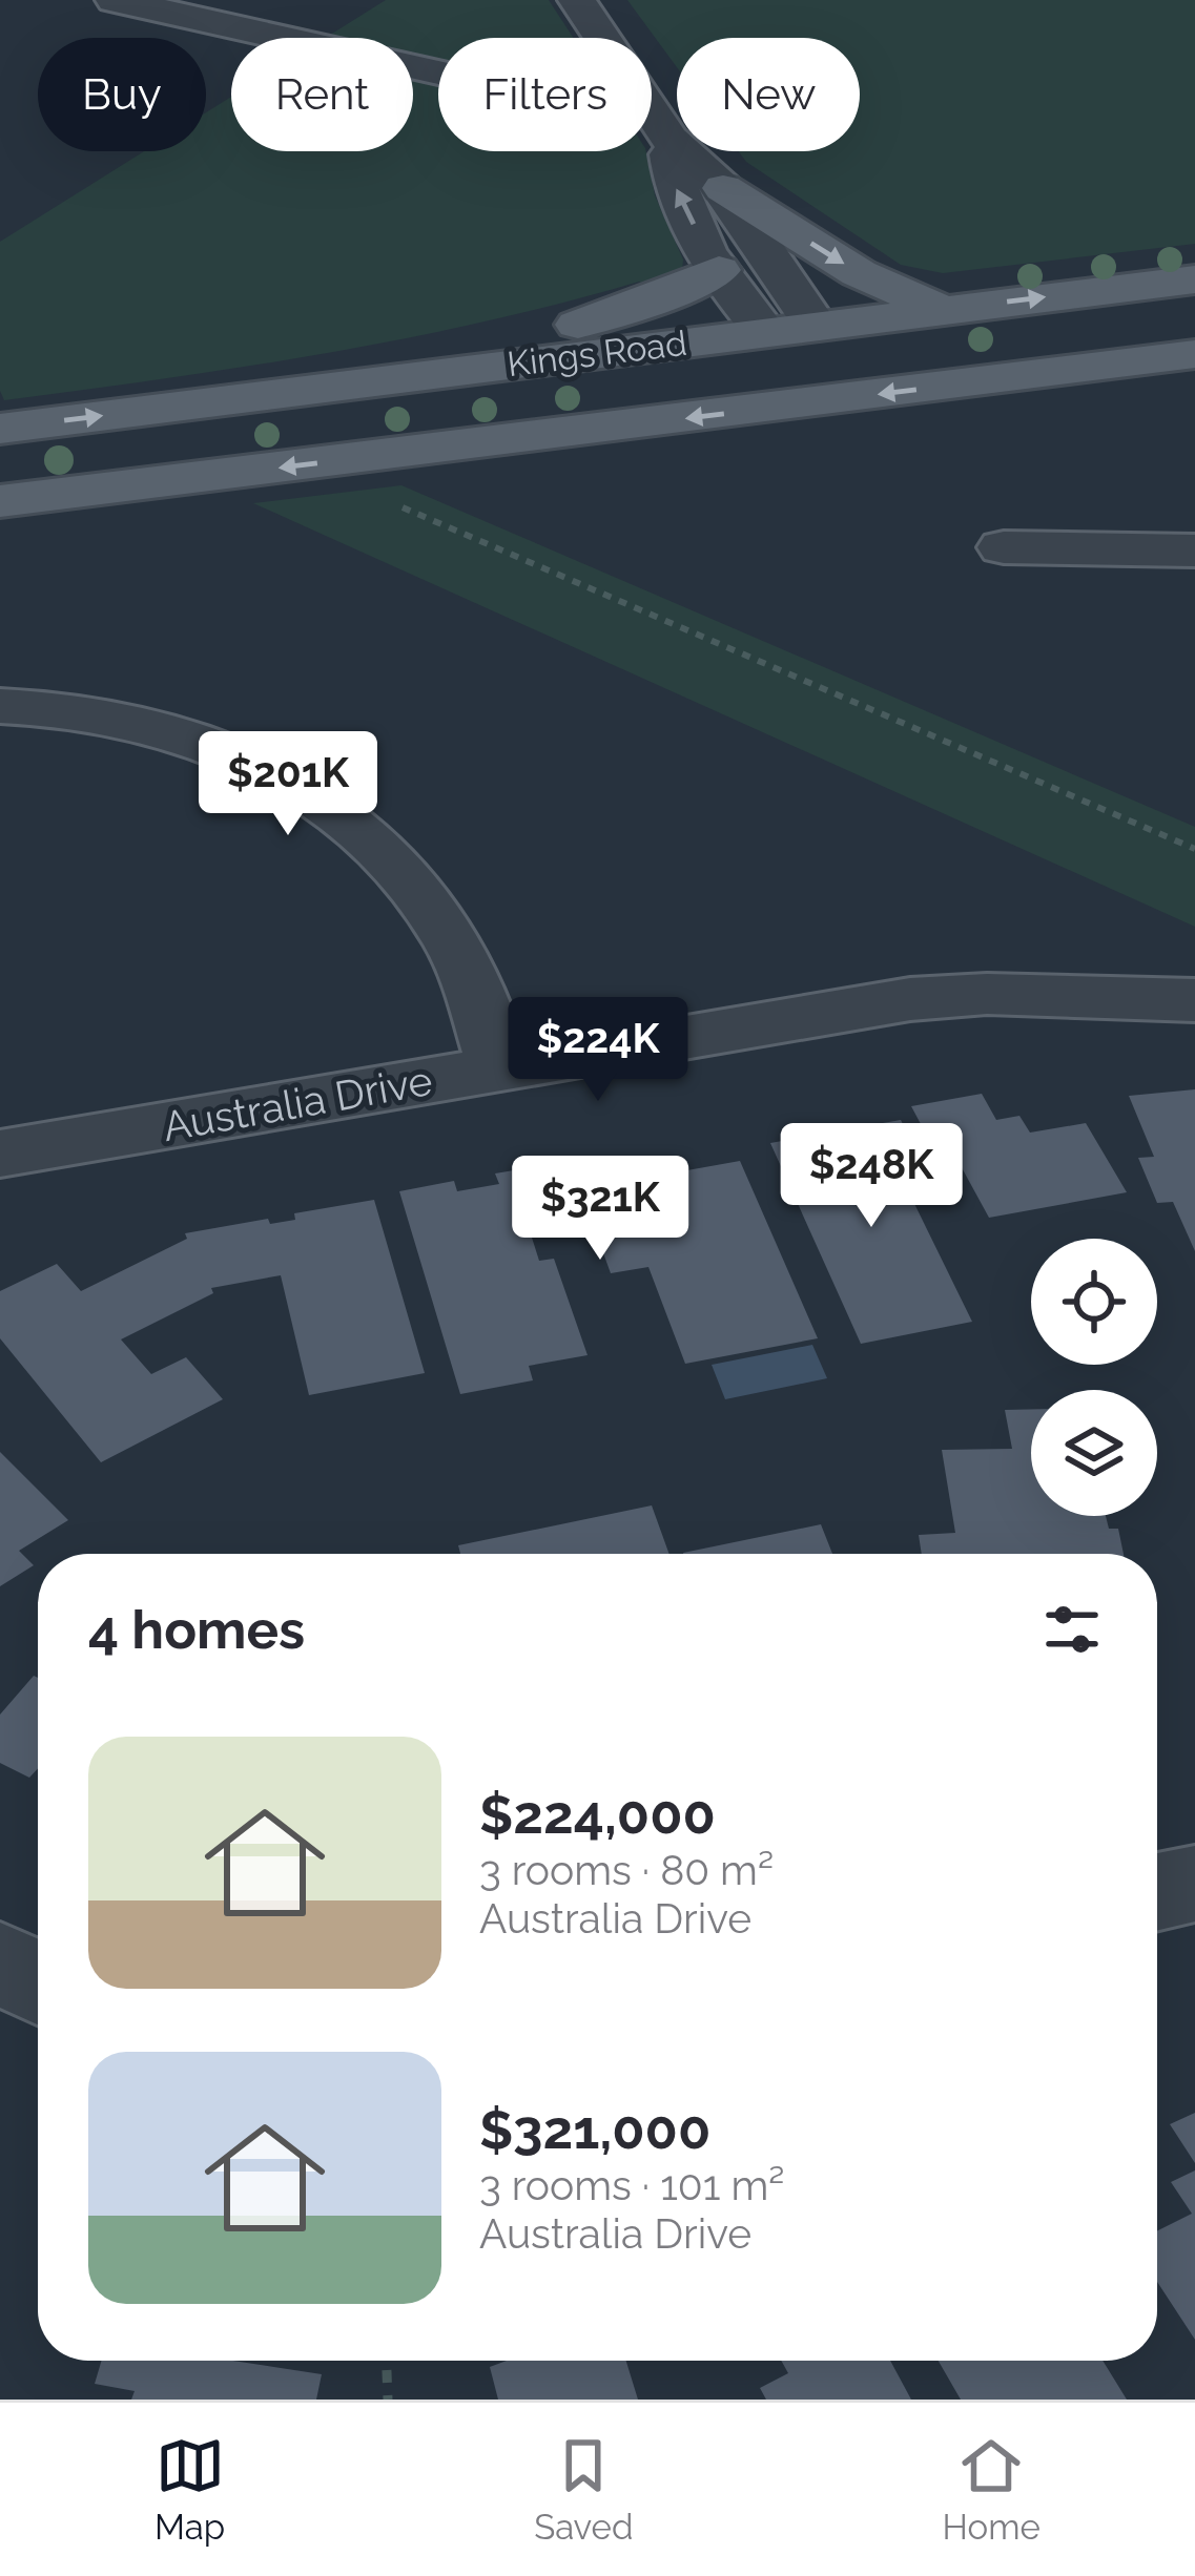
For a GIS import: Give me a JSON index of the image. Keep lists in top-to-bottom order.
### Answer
{
  "streets": {
    "main road": ["Kings Road"],
    "street": ["Australia Drive"]
  },
  "page": {
    "chip": [
      "Buy",
      "Rent",
      "Filters",
      "New"
    ],
    "price": [
      "$201K",
      "$224K",
      "$248K",
      "$321K"
    ],
    "heading": "4 homes",
    "list": [
      {
        "name": "$224,000",
        "note": "3 rooms · 80 m² · Australia Drive"
      },
      {
        "name": "$321,000",
        "note": "3 rooms · 101 m² · Australia Drive"
      }
    ],
    "tabs": ["Map", "Saved", "Home"]
  }
}
